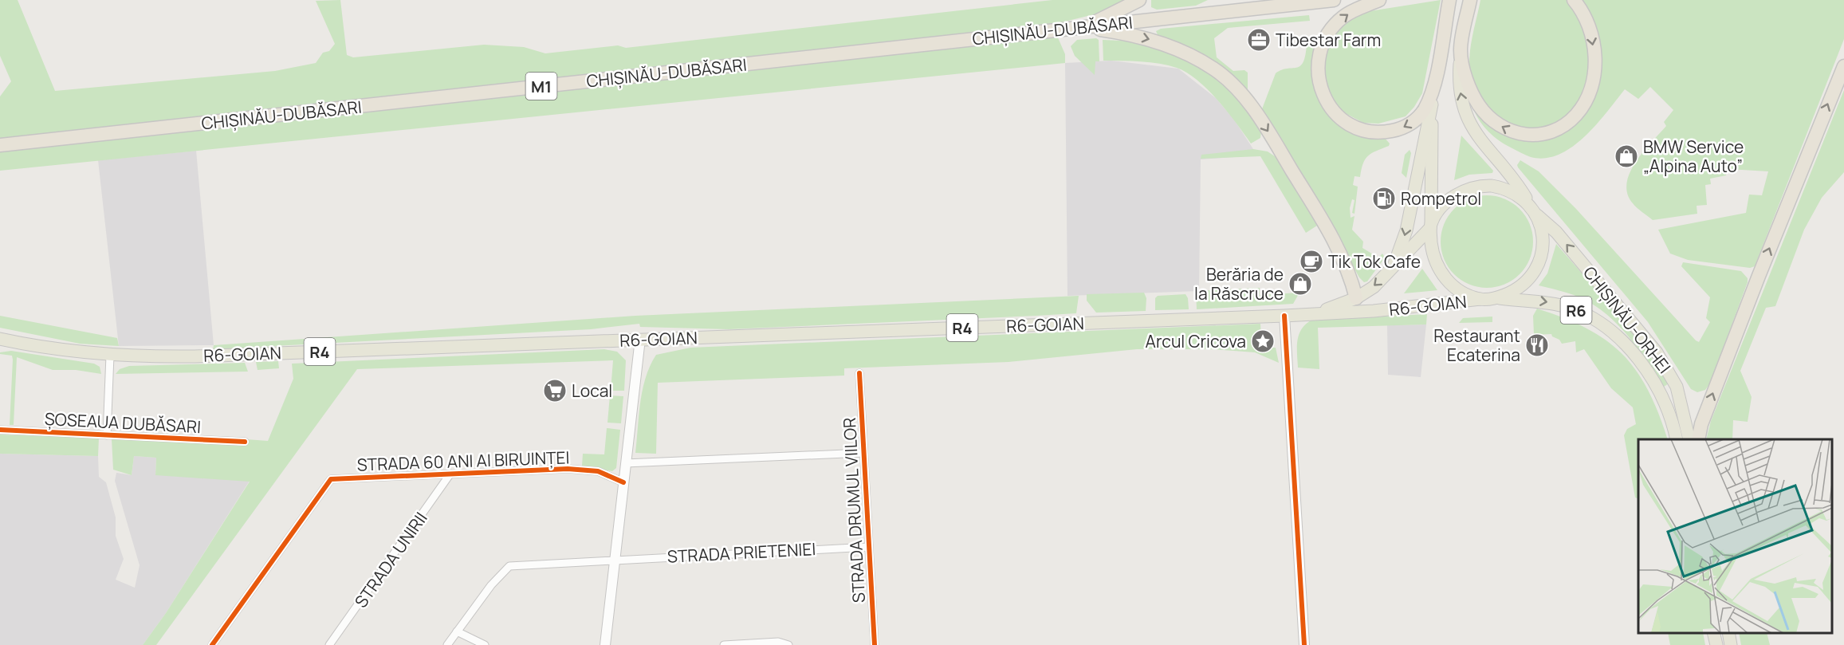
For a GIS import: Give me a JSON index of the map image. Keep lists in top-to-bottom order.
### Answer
{
  "streets": {
    "highway": ["CHIȘINĂU-DUBĂSARI", "M1", "R6"],
    "main road": ["R6-GOIAN", "CHIȘINĂU-ORHEI", "R4"],
    "street": [
      "ȘOSEAUA DUBĂSARI",
      "STRADA 60 ANI AI BIRUINȚEI",
      "STRADA DRUMUL VIILOR",
      "STRADA PRIETENIEI",
      "STRADA UNIRII"
    ]
  },
  "crossings": [
    ["R6-GOIAN", "R6"],
    ["R6-GOIAN", "CHIȘINĂU-ORHEI"],
    ["R6-GOIAN", "ȘOSEAUA DUBĂSARI"],
    ["R6", "CHIȘINĂU-ORHEI"],
    ["STRADA 60 ANI AI BIRUINȚEI", "STRADA UNIRII"],
    ["STRADA DRUMUL VIILOR", "STRADA PRIETENIEI"]
  ],
  "places": {
    "office": ["Tibestar Farm"],
    "shop": ["BMW Service „Alpina Auto”", "Berăria de la Răscruce"],
    "fuel station": ["Rompetrol"],
    "cafe": ["Tik Tok Cafe"],
    "place": ["Arcul Cricova"],
    "restaurant": ["Restaurant Ecaterina"],
    "supermarket": ["Local"]
  }
}
